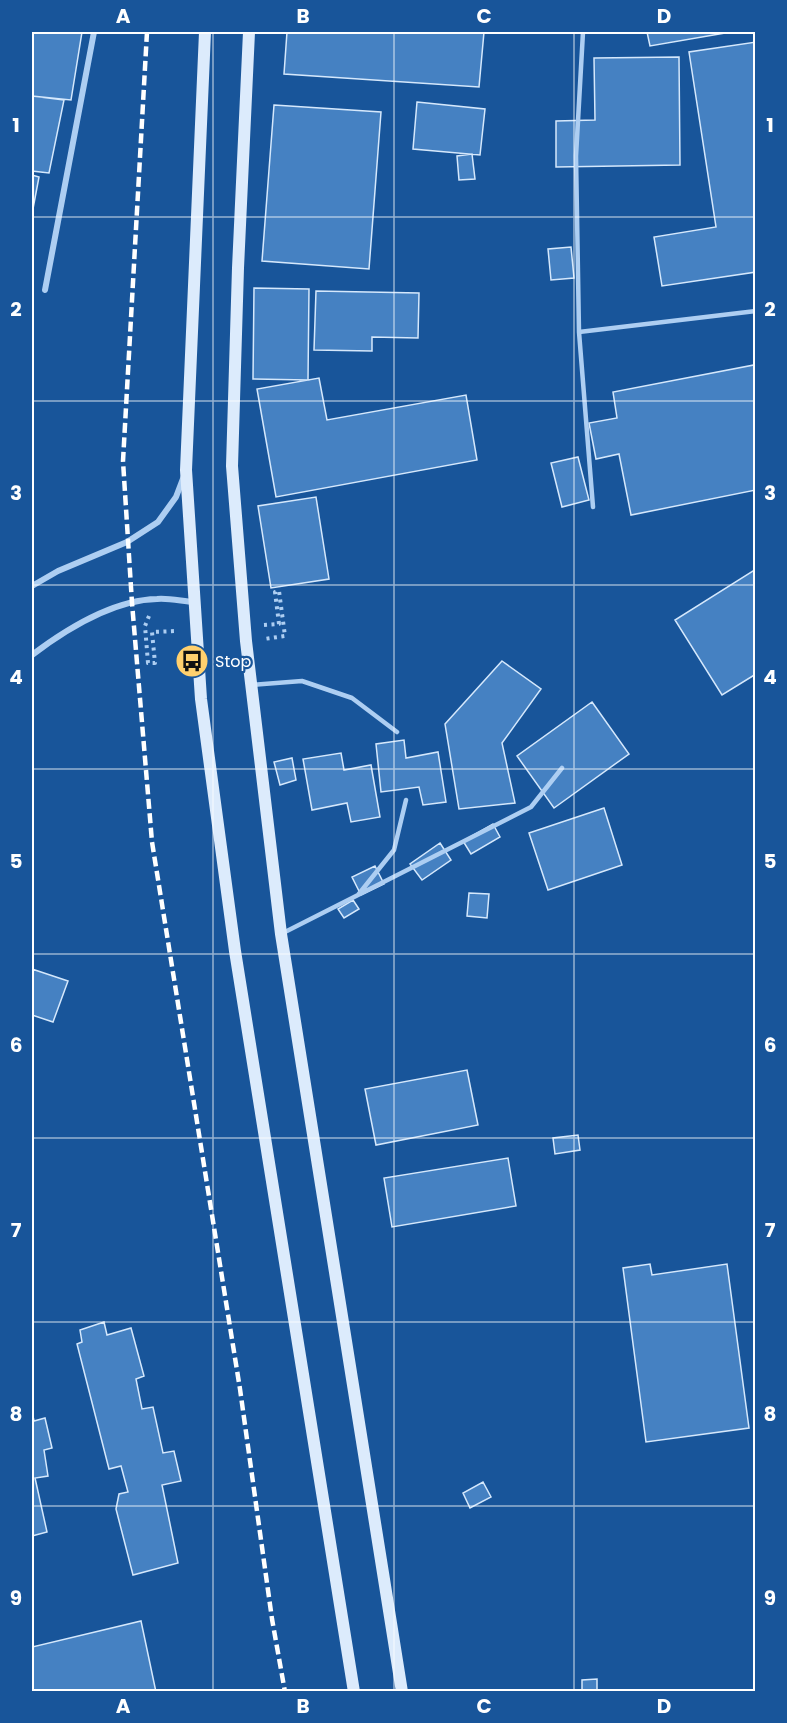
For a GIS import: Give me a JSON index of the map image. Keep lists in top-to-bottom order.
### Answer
{
  "places": {
    "bus stop": ["Stop"]
  },
  "grid": {
    "columns": [
      "A",
      "B",
      "C",
      "D"
    ],
    "rows": [
      "1",
      "2",
      "3",
      "4",
      "5",
      "6",
      "7",
      "8",
      "9"
    ]
  }
}
